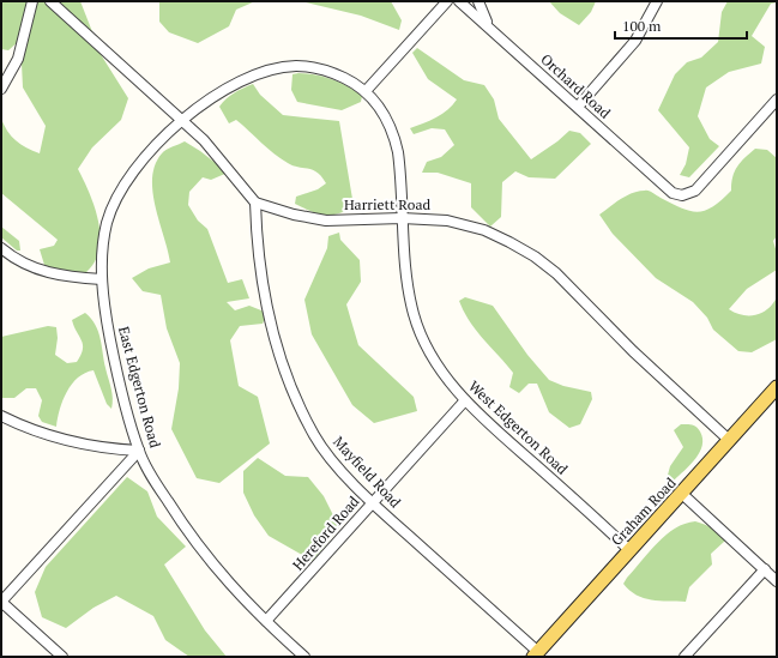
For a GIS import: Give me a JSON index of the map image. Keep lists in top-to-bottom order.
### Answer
{
  "streets": {
    "main road": ["Graham Road"],
    "street": [
      "Orchard Road",
      "Harriett Road",
      "East Edgerton Road",
      "West Edgerton Road",
      "Mayfield Road",
      "Hereford Road"
    ]
  },
  "crossings": [
    ["Harriett Road", "West Edgerton Road"],
    ["Harriett Road", "Mayfield Road"],
    ["Harriett Road", "Graham Road"],
    ["East Edgerton Road", "West Edgerton Road"],
    ["East Edgerton Road", "Hereford Road"],
    ["West Edgerton Road", "Graham Road"],
    ["West Edgerton Road", "Hereford Road"],
    ["Mayfield Road", "Graham Road"],
    ["Mayfield Road", "Hereford Road"]
  ],
  "scale_bar": "100 m"
}
